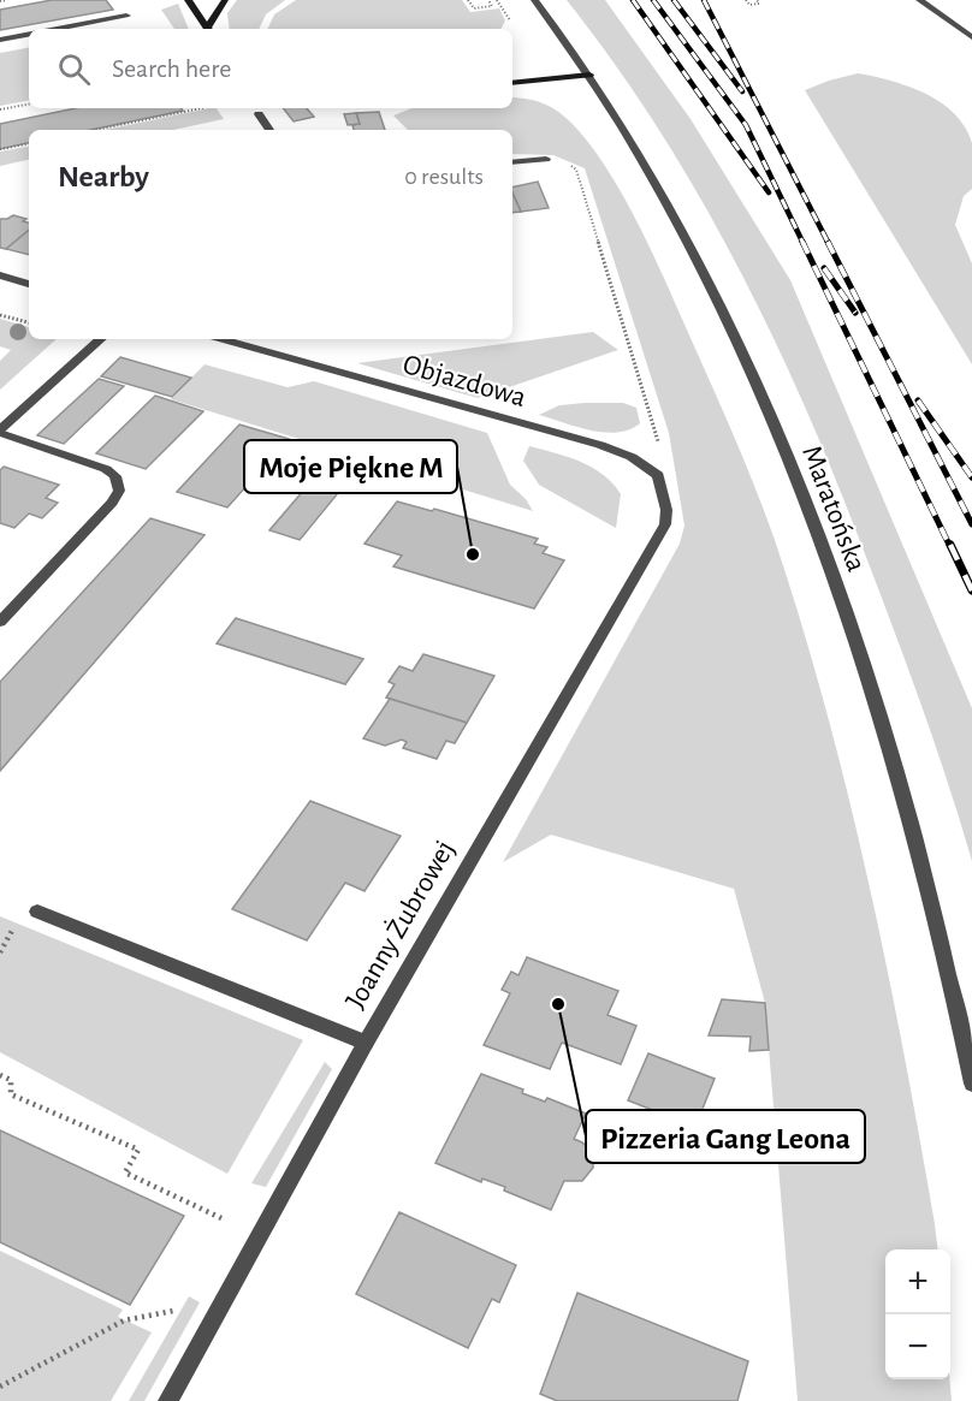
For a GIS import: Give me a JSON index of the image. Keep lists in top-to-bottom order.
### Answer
{
  "streets": {
    "street": ["Objazdowa", "Maratońska", "Joanny Żubrowej"]
  },
  "crossings": [
    ["Objazdowa", "Joanny Żubrowej"]
  ],
  "places": ["Moje Piękne M", "Pizzeria Gang Leona"],
  "page": {
    "search": "Search here",
    "heading": ["Nearby", "0 results"],
    "map_buttons": ["+", "−"]
  }
}
